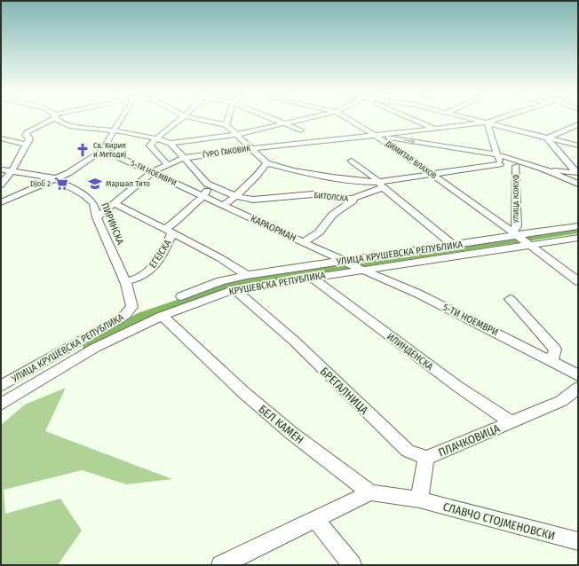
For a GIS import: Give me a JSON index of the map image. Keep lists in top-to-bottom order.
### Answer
{
  "streets": {
    "street": [
      "ЃУРО ЃАКОВИЌ",
      "ДИМИТАР ВЛАХОВ",
      "5-ТИ НОЕМВРИ",
      "БИТОЛСКА",
      "УЛИЦА КОЖУФ",
      "ПИРИНСКА",
      "КАРАОРМАН",
      "УЛИЦА КРУШЕВСКА РЕПУБЛИКА",
      "ЕГЕЈСКА",
      "КРУШЕВСКА РЕПУБЛИКА",
      "ИЛИНДЕНСКА",
      "БРЕГАЛНИЦА",
      "БЕЛ КАМЕН",
      "ПЛАЧКОВИЦА",
      "СЛАВЧО СТОЈМЕНОВСКИ"
    ]
  },
  "crossings": [
    ["ЃУРО ЃАКОВИЌ", "ДИМИТАР ВЛАХОВ"],
    ["ЃУРО ЃАКОВИЌ", "5-ТИ НОЕМВРИ"],
    ["ЃУРО ЃАКОВИЌ", "ПИРИНСКА"],
    ["ДИМИТАР ВЛАХОВ", "УЛИЦА КОЖУФ"],
    ["ДИМИТАР ВЛАХОВ", "УЛИЦА КРУШЕВСКА РЕПУБЛИКА"],
    ["ДИМИТАР ВЛАХОВ", "КРУШЕВСКА РЕПУБЛИКА"],
    ["5-ТИ НОЕМВРИ", "КАРАОРМАН"],
    ["5-ТИ НОЕМВРИ", "ЕГЕЈСКА"],
    ["5-ТИ НОЕМВРИ", "КРУШЕВСКА РЕПУБЛИКА"],
    ["УЛИЦА КОЖУФ", "УЛИЦА КРУШЕВСКА РЕПУБЛИКА"],
    ["ПИРИНСКА", "УЛИЦА КРУШЕВСКА РЕПУБЛИКА"],
    ["ПИРИНСКА", "ЕГЕЈСКА"],
    ["КАРАОРМАН", "УЛИЦА КРУШЕВСКА РЕПУБЛИКА"],
    ["КАРАОРМАН", "ЕГЕЈСКА"],
    ["КАРАОРМАН", "КРУШЕВСКА РЕПУБЛИКА"],
    ["КРУШЕВСКА РЕПУБЛИКА", "ИЛИНДЕНСКА"],
    ["КРУШЕВСКА РЕПУБЛИКА", "БРЕГАЛНИЦА"],
    ["КРУШЕВСКА РЕПУБЛИКА", "БЕЛ КАМЕН"],
    ["ИЛИНДЕНСКА", "ПЛАЧКОВИЦА"],
    ["БРЕГАЛНИЦА", "ПЛАЧКОВИЦА"],
    ["БЕЛ КАМЕН", "СЛАВЧО СТОЈМЕНОВСКИ"]
  ],
  "places": {
    "church": ["Св. Кирил и Методиј"],
    "supermarket": ["Djoli 2"],
    "school or university": ["Маршал Тито"]
  }
}
